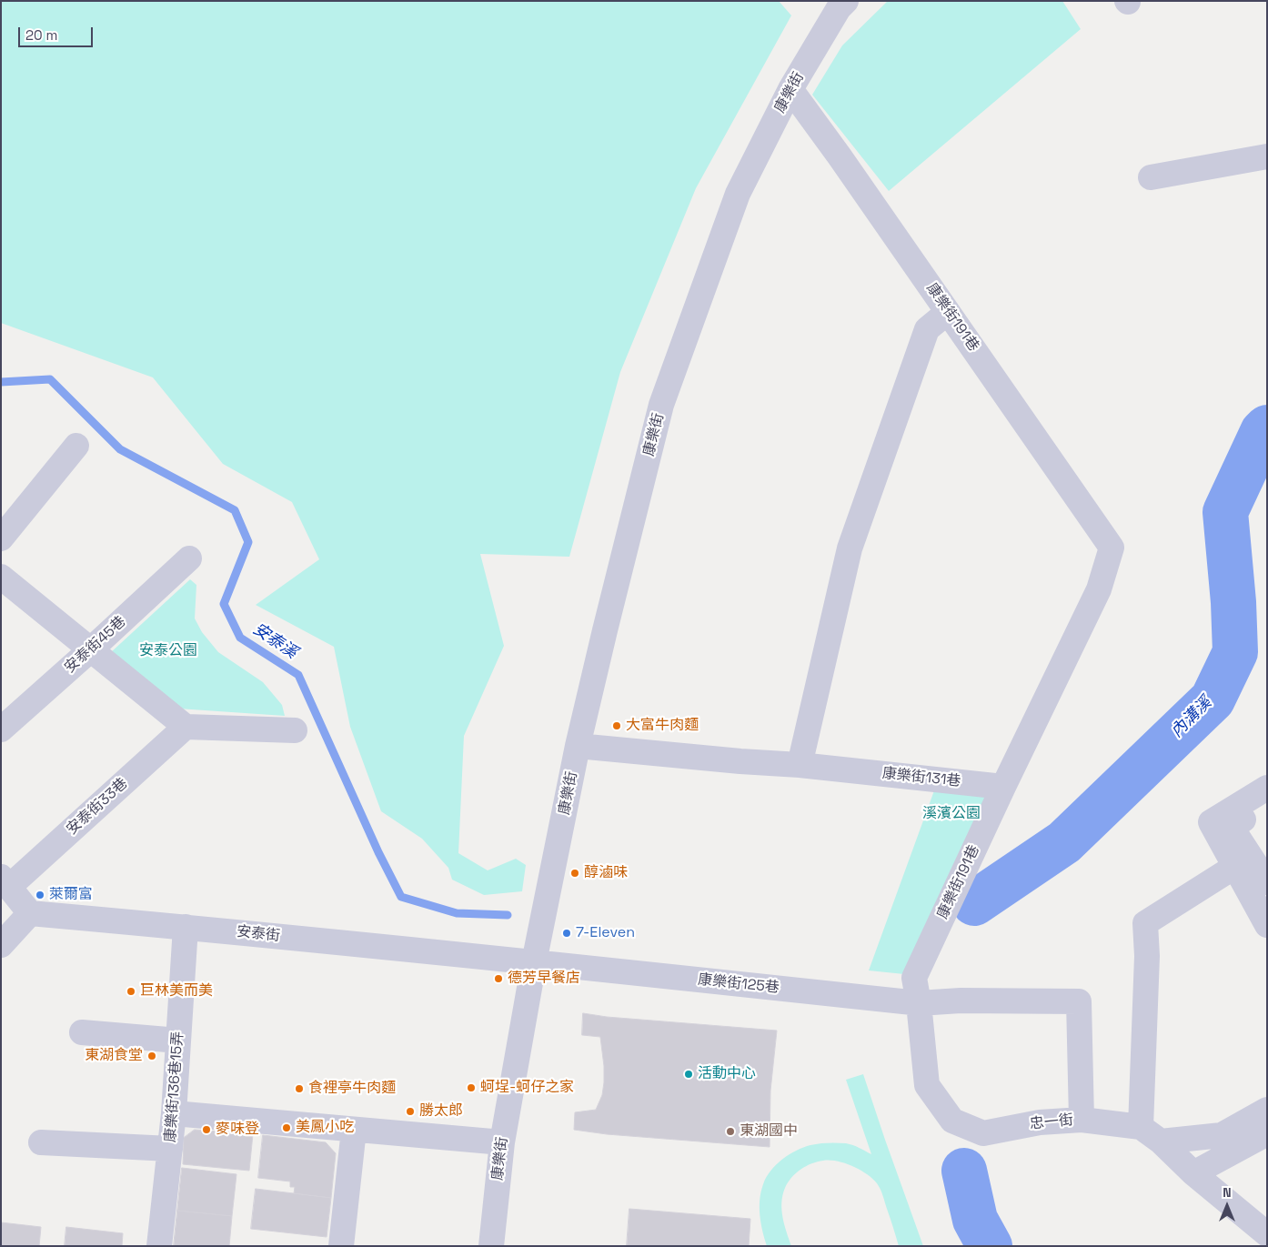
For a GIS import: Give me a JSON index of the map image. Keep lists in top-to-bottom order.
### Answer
{
  "streets": {
    "street": [
      "康樂街",
      "康樂街191巷",
      "安泰街45巷",
      "康樂街131巷",
      "安泰街33巷",
      "安泰街",
      "康樂街125巷",
      "康樂街136巷15弄",
      "忠一街"
    ]
  },
  "crossings": [
    ["康樂街", "康樂街191巷"],
    ["康樂街", "康樂街131巷"],
    ["康樂街", "安泰街"],
    ["康樂街", "康樂街125巷"],
    ["康樂街191巷", "康樂街131巷"],
    ["康樂街191巷", "康樂街125巷"],
    ["康樂街191巷", "忠一街"],
    ["安泰街", "康樂街125巷"],
    ["安泰街", "康樂街136巷15弄"],
    ["康樂街125巷", "忠一街"]
  ],
  "water": ["安泰溪", "內溝溪"],
  "parks": ["安泰公園", "溪濱公園"],
  "places": [
    "大富牛肉麵",
    "醇滷味",
    "萊爾富",
    "7-Eleven",
    "德芳早餐店",
    "巨林美而美",
    "東湖食堂",
    "活動中心",
    "蚵埕-蚵仔之家",
    "食裡亭牛肉麵",
    "勝太郎",
    "美鳳小吃",
    "麥味登",
    "東湖國中"
  ],
  "scale_bar": "20 m",
  "north": "top"
}
